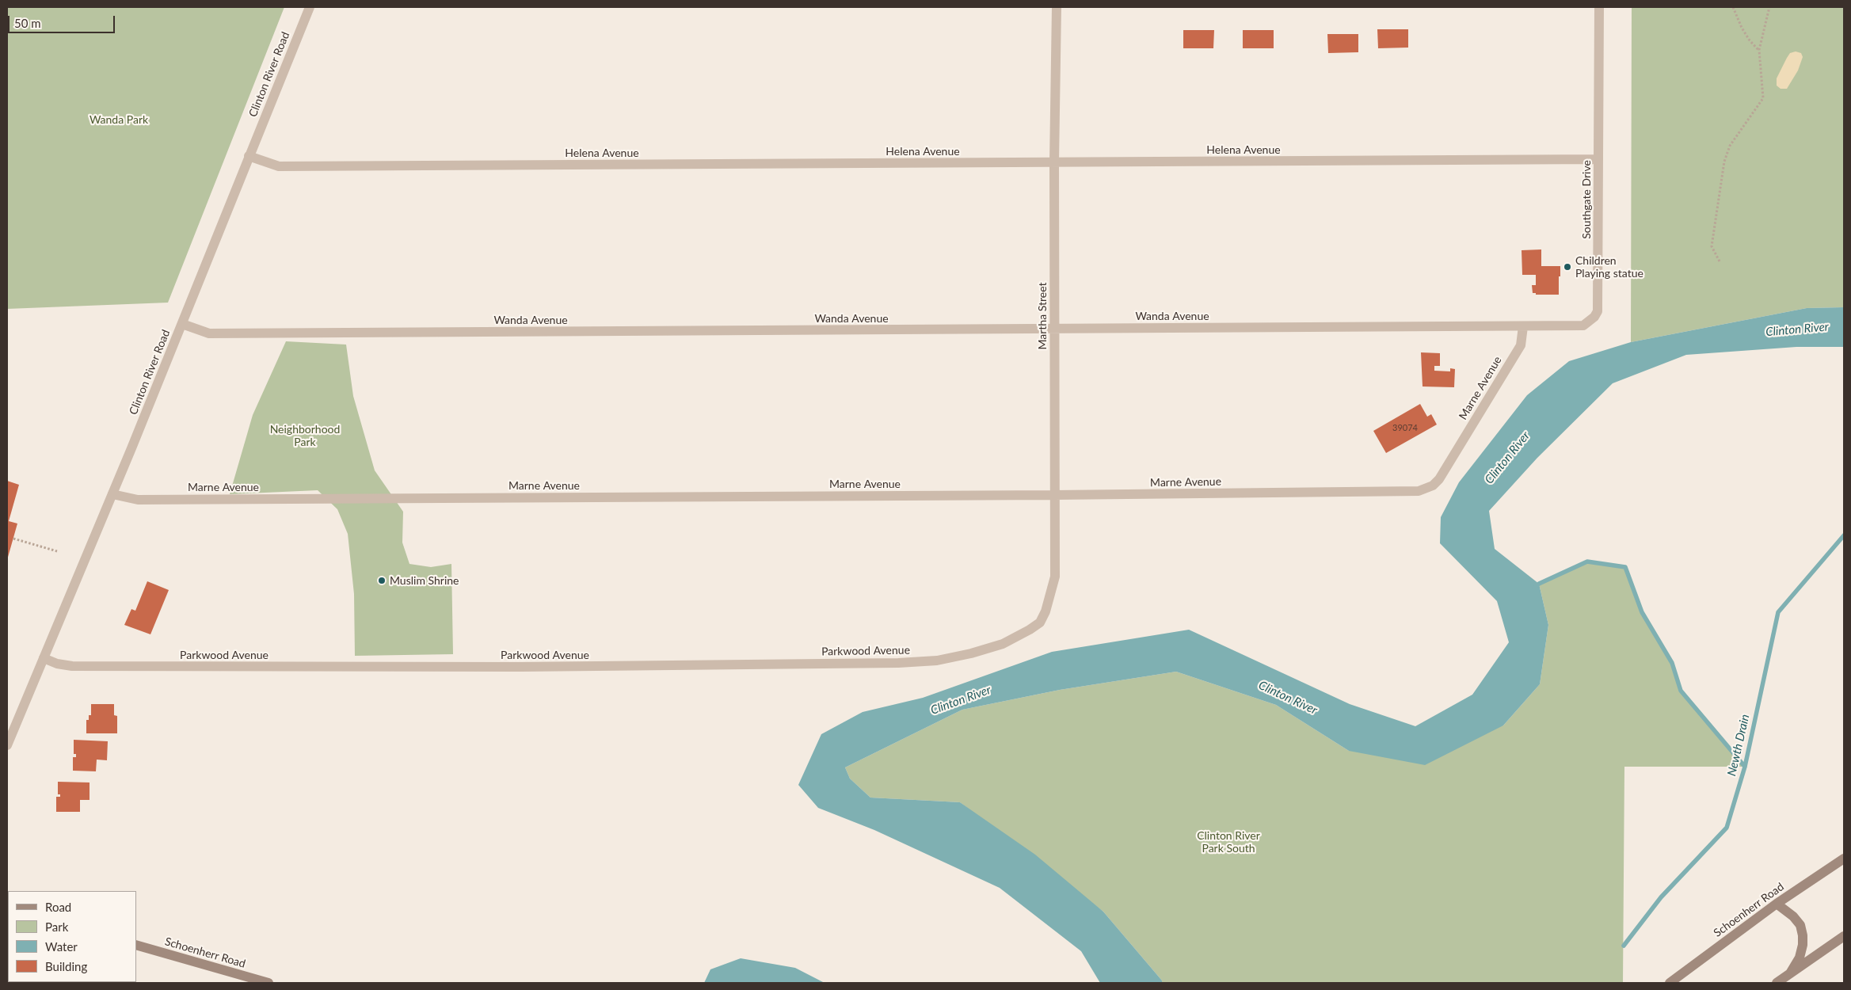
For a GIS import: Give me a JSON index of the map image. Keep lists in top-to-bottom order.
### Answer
{
  "streets": {
    "main road": ["Schoenherr Road"],
    "street": [
      "Clinton River Road",
      "Helena Avenue",
      "Southgate Drive",
      "Martha Street",
      "Wanda Avenue",
      "Marne Avenue",
      "Parkwood Avenue"
    ]
  },
  "crossings": [
    ["Clinton River Road", "Helena Avenue"],
    ["Clinton River Road", "Wanda Avenue"],
    ["Clinton River Road", "Marne Avenue"],
    ["Clinton River Road", "Parkwood Avenue"],
    ["Helena Avenue", "Southgate Drive"],
    ["Helena Avenue", "Martha Street"],
    ["Southgate Drive", "Wanda Avenue"],
    ["Southgate Drive", "Marne Avenue"],
    ["Martha Street", "Wanda Avenue"],
    ["Martha Street", "Marne Avenue"],
    ["Martha Street", "Parkwood Avenue"],
    ["Wanda Avenue", "Marne Avenue"]
  ],
  "water": ["Clinton River", "Newth Drain"],
  "parks": ["Wanda Park", "Neighborhood Park", "Clinton River Park South"],
  "places": ["Children Playing statue", "Muslim Shrine"],
  "house_numbers": ["39074"],
  "legend": [
    "Road",
    "Park",
    "Water",
    "Building"
  ],
  "scale_bar": "50 m"
}
